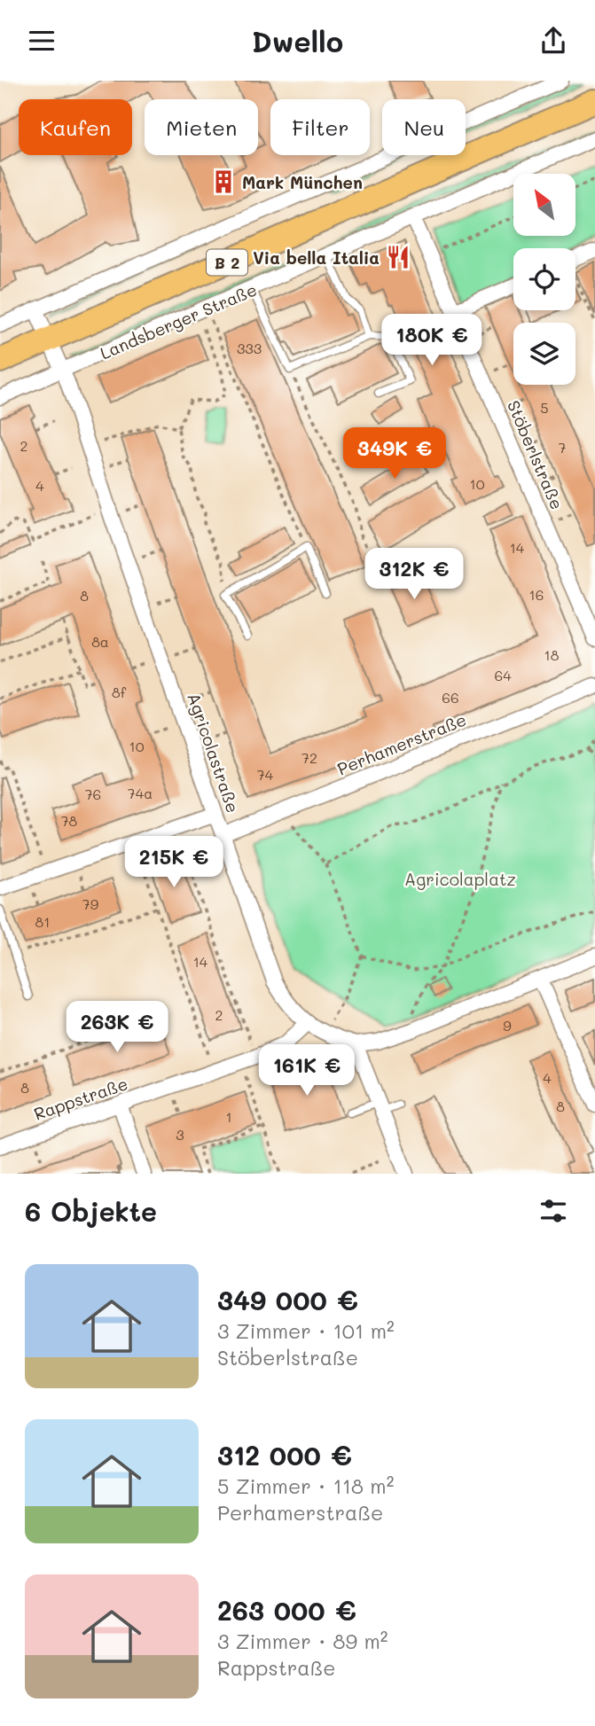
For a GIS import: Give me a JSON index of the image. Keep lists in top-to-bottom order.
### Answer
{
  "streets": {
    "main road": ["B 2", "Landsberger Straße"],
    "street": [
      "Stöberlstraße",
      "Perhamerstraße",
      "Agricolastraße",
      "Rappstraße"
    ]
  },
  "crossings": [
    ["Landsberger Straße", "Stöberlstraße"],
    ["Landsberger Straße", "Agricolastraße"],
    ["Perhamerstraße", "Agricolastraße"],
    ["Agricolastraße", "Rappstraße"]
  ],
  "parks": ["Agricolaplatz"],
  "places": {
    "building": ["Mark München"],
    "restaurant": ["Via bella Italia"]
  },
  "house_numbers": [
    "333",
    "5",
    "2",
    "7",
    "10",
    "4",
    "14",
    "16",
    "8",
    "8a",
    "18",
    "64",
    "8f",
    "66",
    "10",
    "72",
    "74",
    "74a",
    "76",
    "78",
    "79",
    "81",
    "14",
    "2",
    "9",
    "4",
    "8",
    "8",
    "1",
    "3"
  ],
  "north": "top left",
  "page": {
    "header": "Dwello",
    "chip": [
      "Kaufen",
      "Mieten",
      "Filter",
      "Neu"
    ],
    "price": [
      "180K €",
      "349K €",
      "312K €",
      "215K €",
      "263K €",
      "161K €"
    ],
    "heading": "6 Objekte",
    "list": [
      {
        "name": "349 000 €",
        "note": "3 Zimmer · 101 m² · Stöberlstraße"
      },
      {
        "name": "312 000 €",
        "note": "5 Zimmer · 118 m² · Perhamerstraße"
      },
      {
        "name": "263 000 €",
        "note": "3 Zimmer · 89 m² · Rappstraße"
      }
    ]
  }
}
